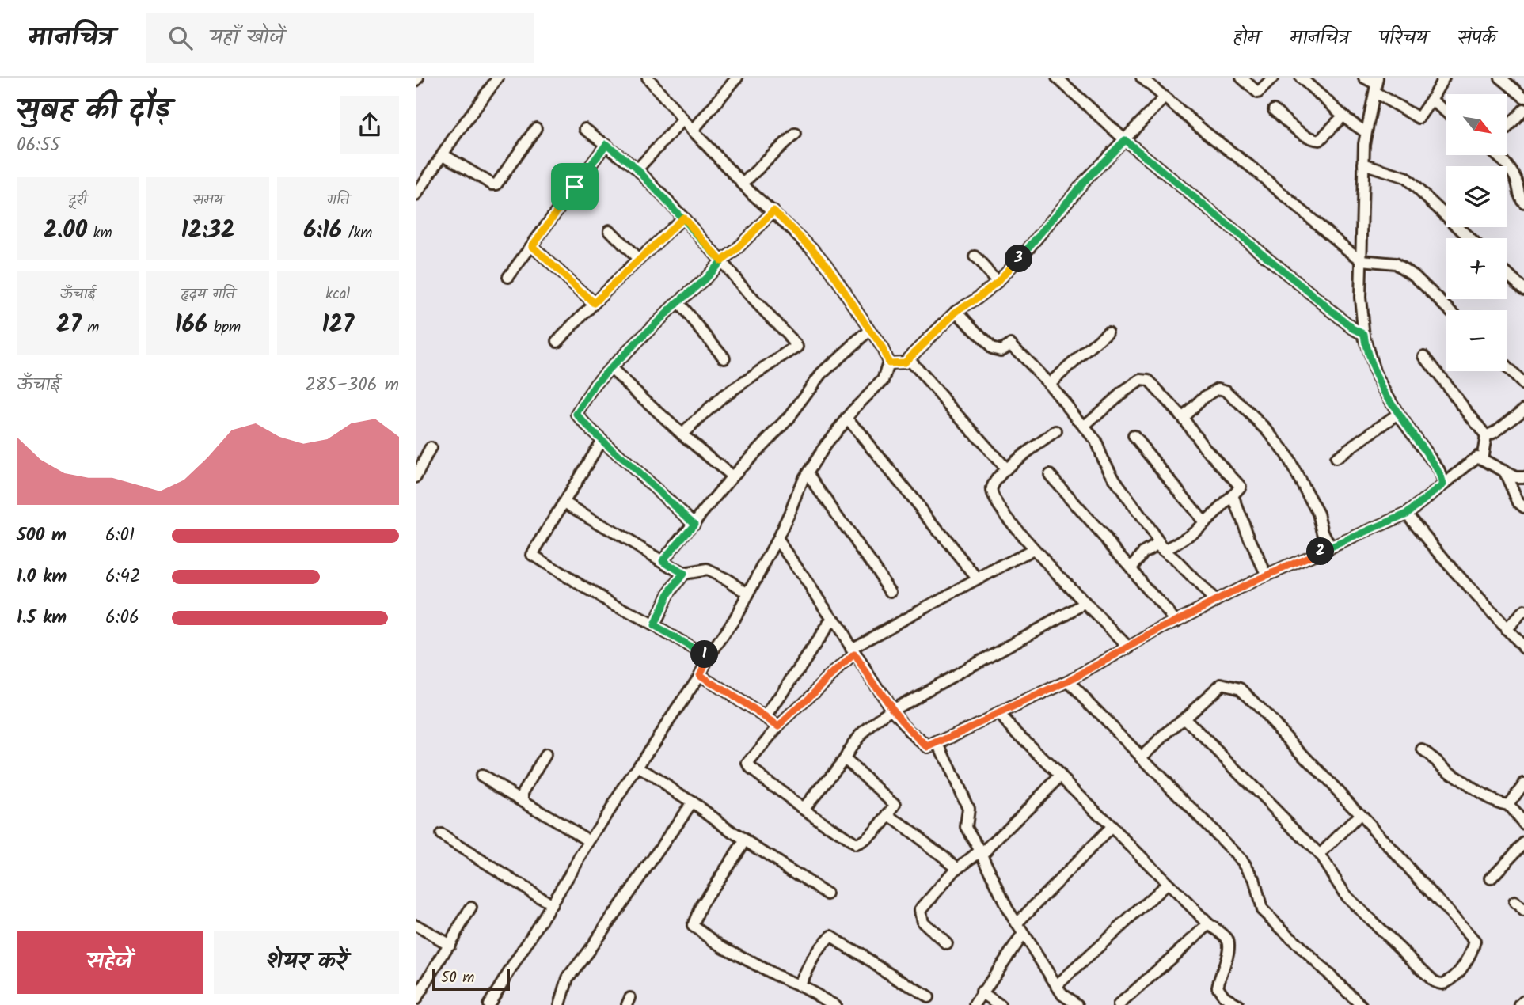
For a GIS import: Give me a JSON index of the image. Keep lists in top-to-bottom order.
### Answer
{
  "scale_bar": "50 m",
  "north": "bottom right",
  "page": {
    "header": "मानचित्र",
    "search": "यहाँ खोजें",
    "nav": [
      "होम",
      "मानचित्र",
      "परिचय",
      "संपर्क"
    ],
    "heading": ["सुबह की दौड़", "06:55"],
    "map_buttons": ["+", "−"],
    "stats": [
      ["दूरी", "2.00 km"],
      ["समय", "12:32"],
      ["गति", "6:16 /km"],
      ["ऊँचाई", "27 m"],
      ["हृदय गति", "166 bpm"],
      ["kcal", "127"]
    ],
    "pins": ["3", "2", "1"],
    "chart": ["ऊँचाई", "285–306 m"],
    "list": [
      {
        "name": "500 m",
        "note": "6:01"
      },
      {
        "name": "1.0 km",
        "note": "6:42"
      },
      {
        "name": "1.5 km",
        "note": "6:06"
      }
    ],
    "buttons": ["सहेजें", "शेयर करें"],
    "scale": "50 m"
  }
}
